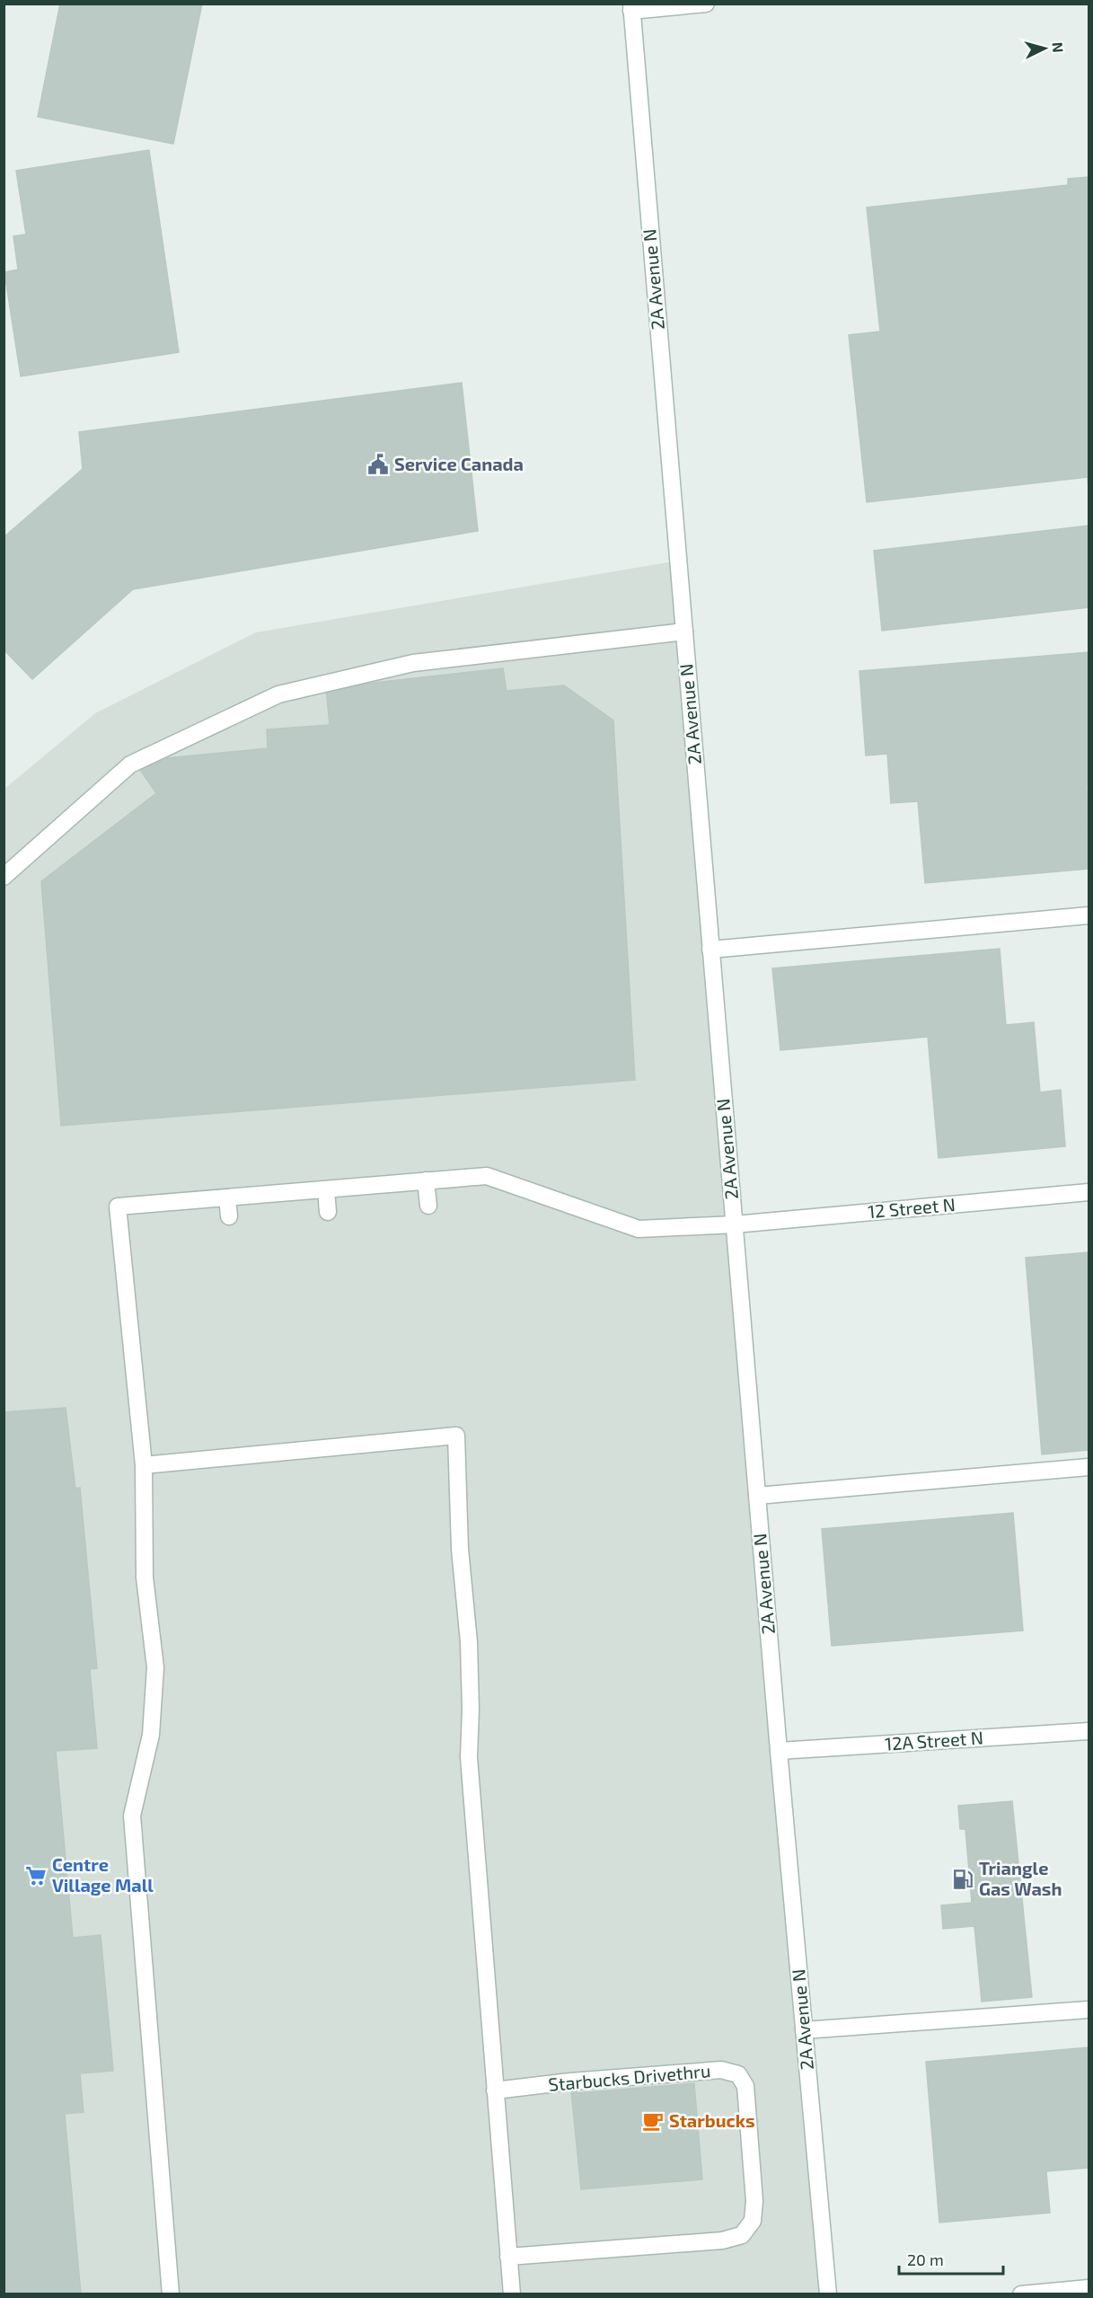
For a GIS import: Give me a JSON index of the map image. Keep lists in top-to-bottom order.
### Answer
{
  "streets": {
    "street": [
      "2A Avenue N",
      "12 Street N",
      "12A Street N",
      "Starbucks Drivethru"
    ]
  },
  "crossings": [
    ["2A Avenue N", "12 Street N"],
    ["2A Avenue N", "12A Street N"]
  ],
  "places": {
    "public building": ["Service Canada"],
    "supermarket": ["Centre Village Mall"],
    "fuel station": ["Triangle Gas Wash"],
    "cafe": ["Starbucks"]
  },
  "scale_bar": "20 m",
  "north": "right"
}
